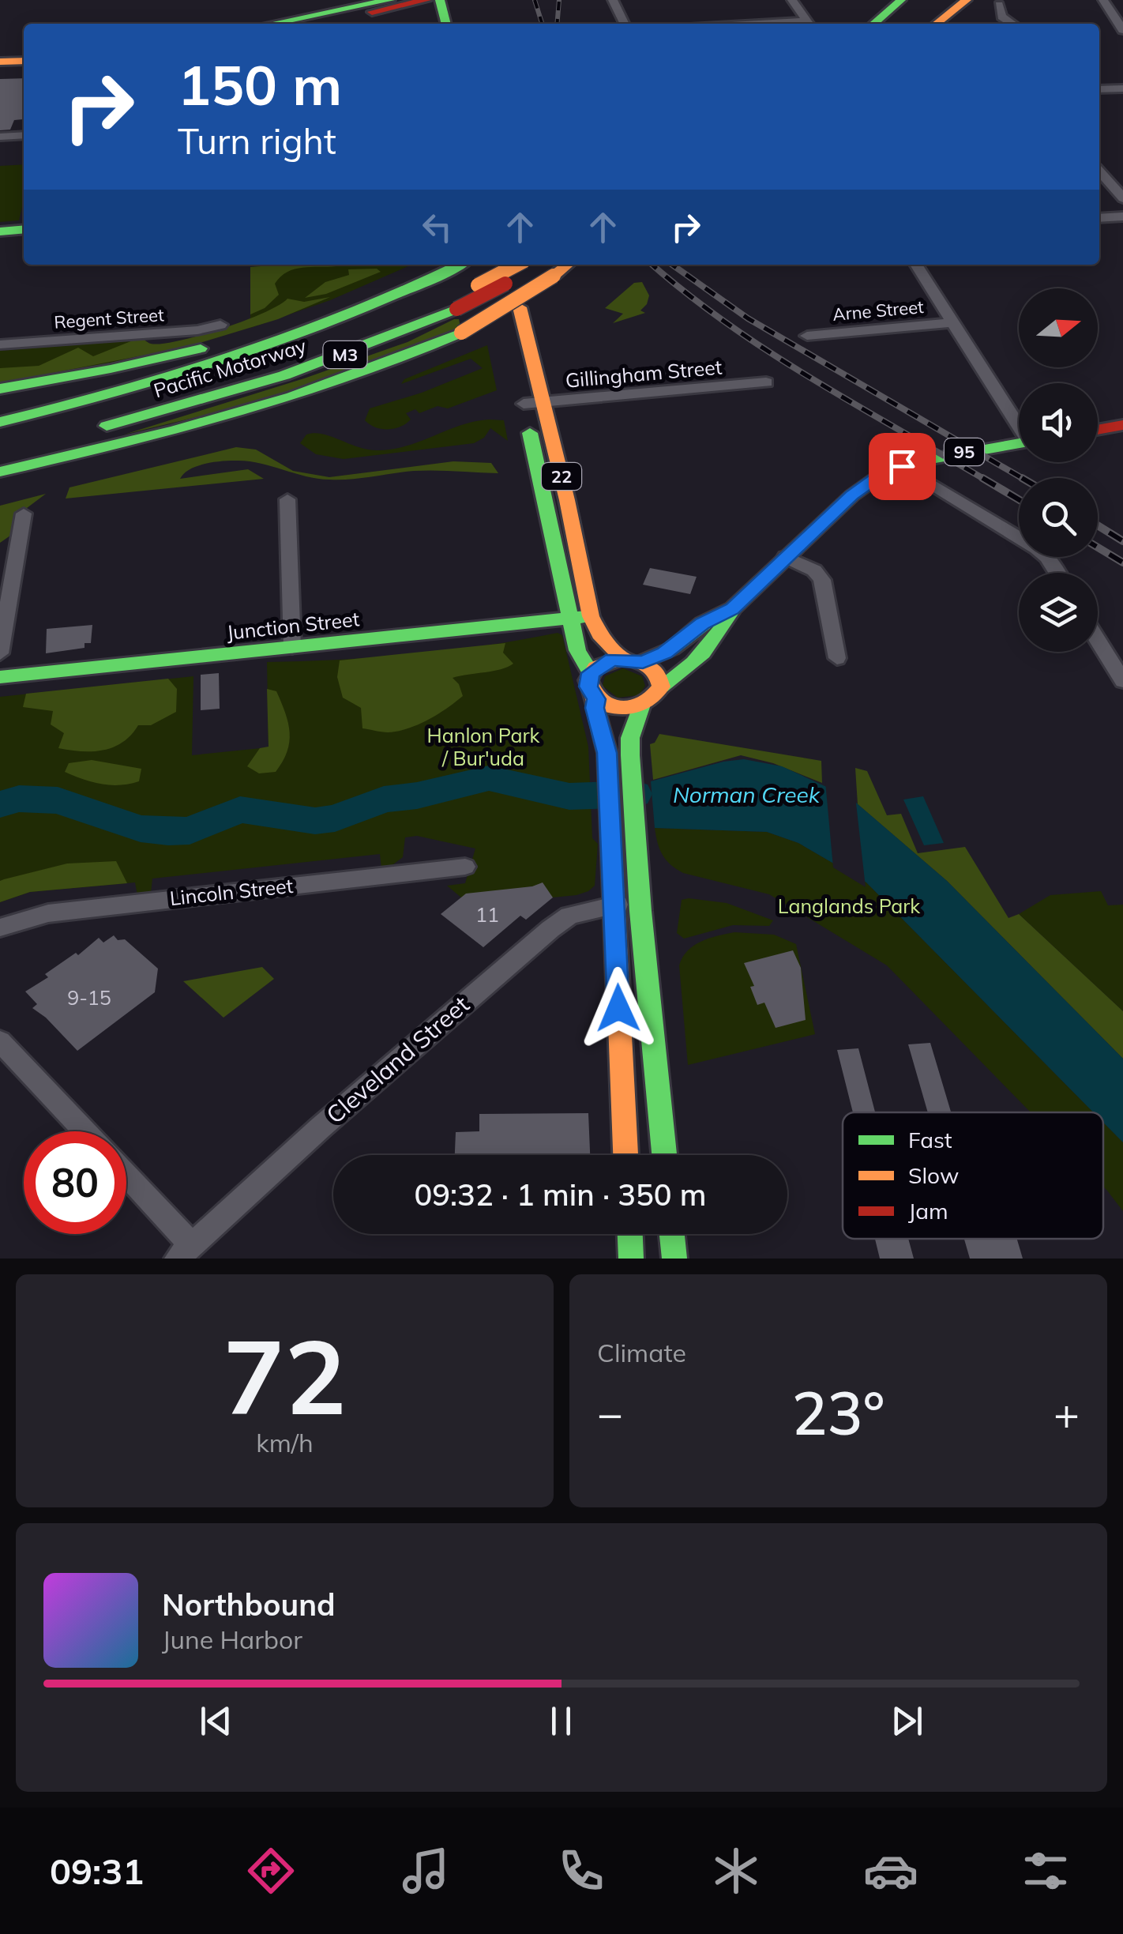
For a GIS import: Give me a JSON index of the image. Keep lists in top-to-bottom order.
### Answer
{
  "streets": {
    "main road": [
      "M3",
      "Pacific Motorway",
      "95",
      "22",
      "Junction Street"
    ],
    "street": [
      "Arne Street",
      "Regent Street",
      "Gillingham Street",
      "Lincoln Street",
      "Cleveland Street"
    ]
  },
  "crossings": [
    ["Gillingham Street", "22"],
    ["95", "22"],
    ["22", "Junction Street"],
    ["22", "Cleveland Street"]
  ],
  "water": ["Norman Creek"],
  "parks": ["Hanlon Park / Bur'uda", "Langlands Park"],
  "house_numbers": ["11", "9-15"],
  "legend": ["Fast", "Slow", "Jam"],
  "north": "right",
  "page": {
    "turn": ["150 m", "Turn right"],
    "limit": "80",
    "trip": "09:32 · 1 min · 350 m",
    "tile": [
      ["72", "km/h"],
      "Climate"
    ],
    "heat": ["−", "23°", "+"],
    "song": ["Northbound", "June Harbor"],
    "tabs": "09:31"
  }
}
